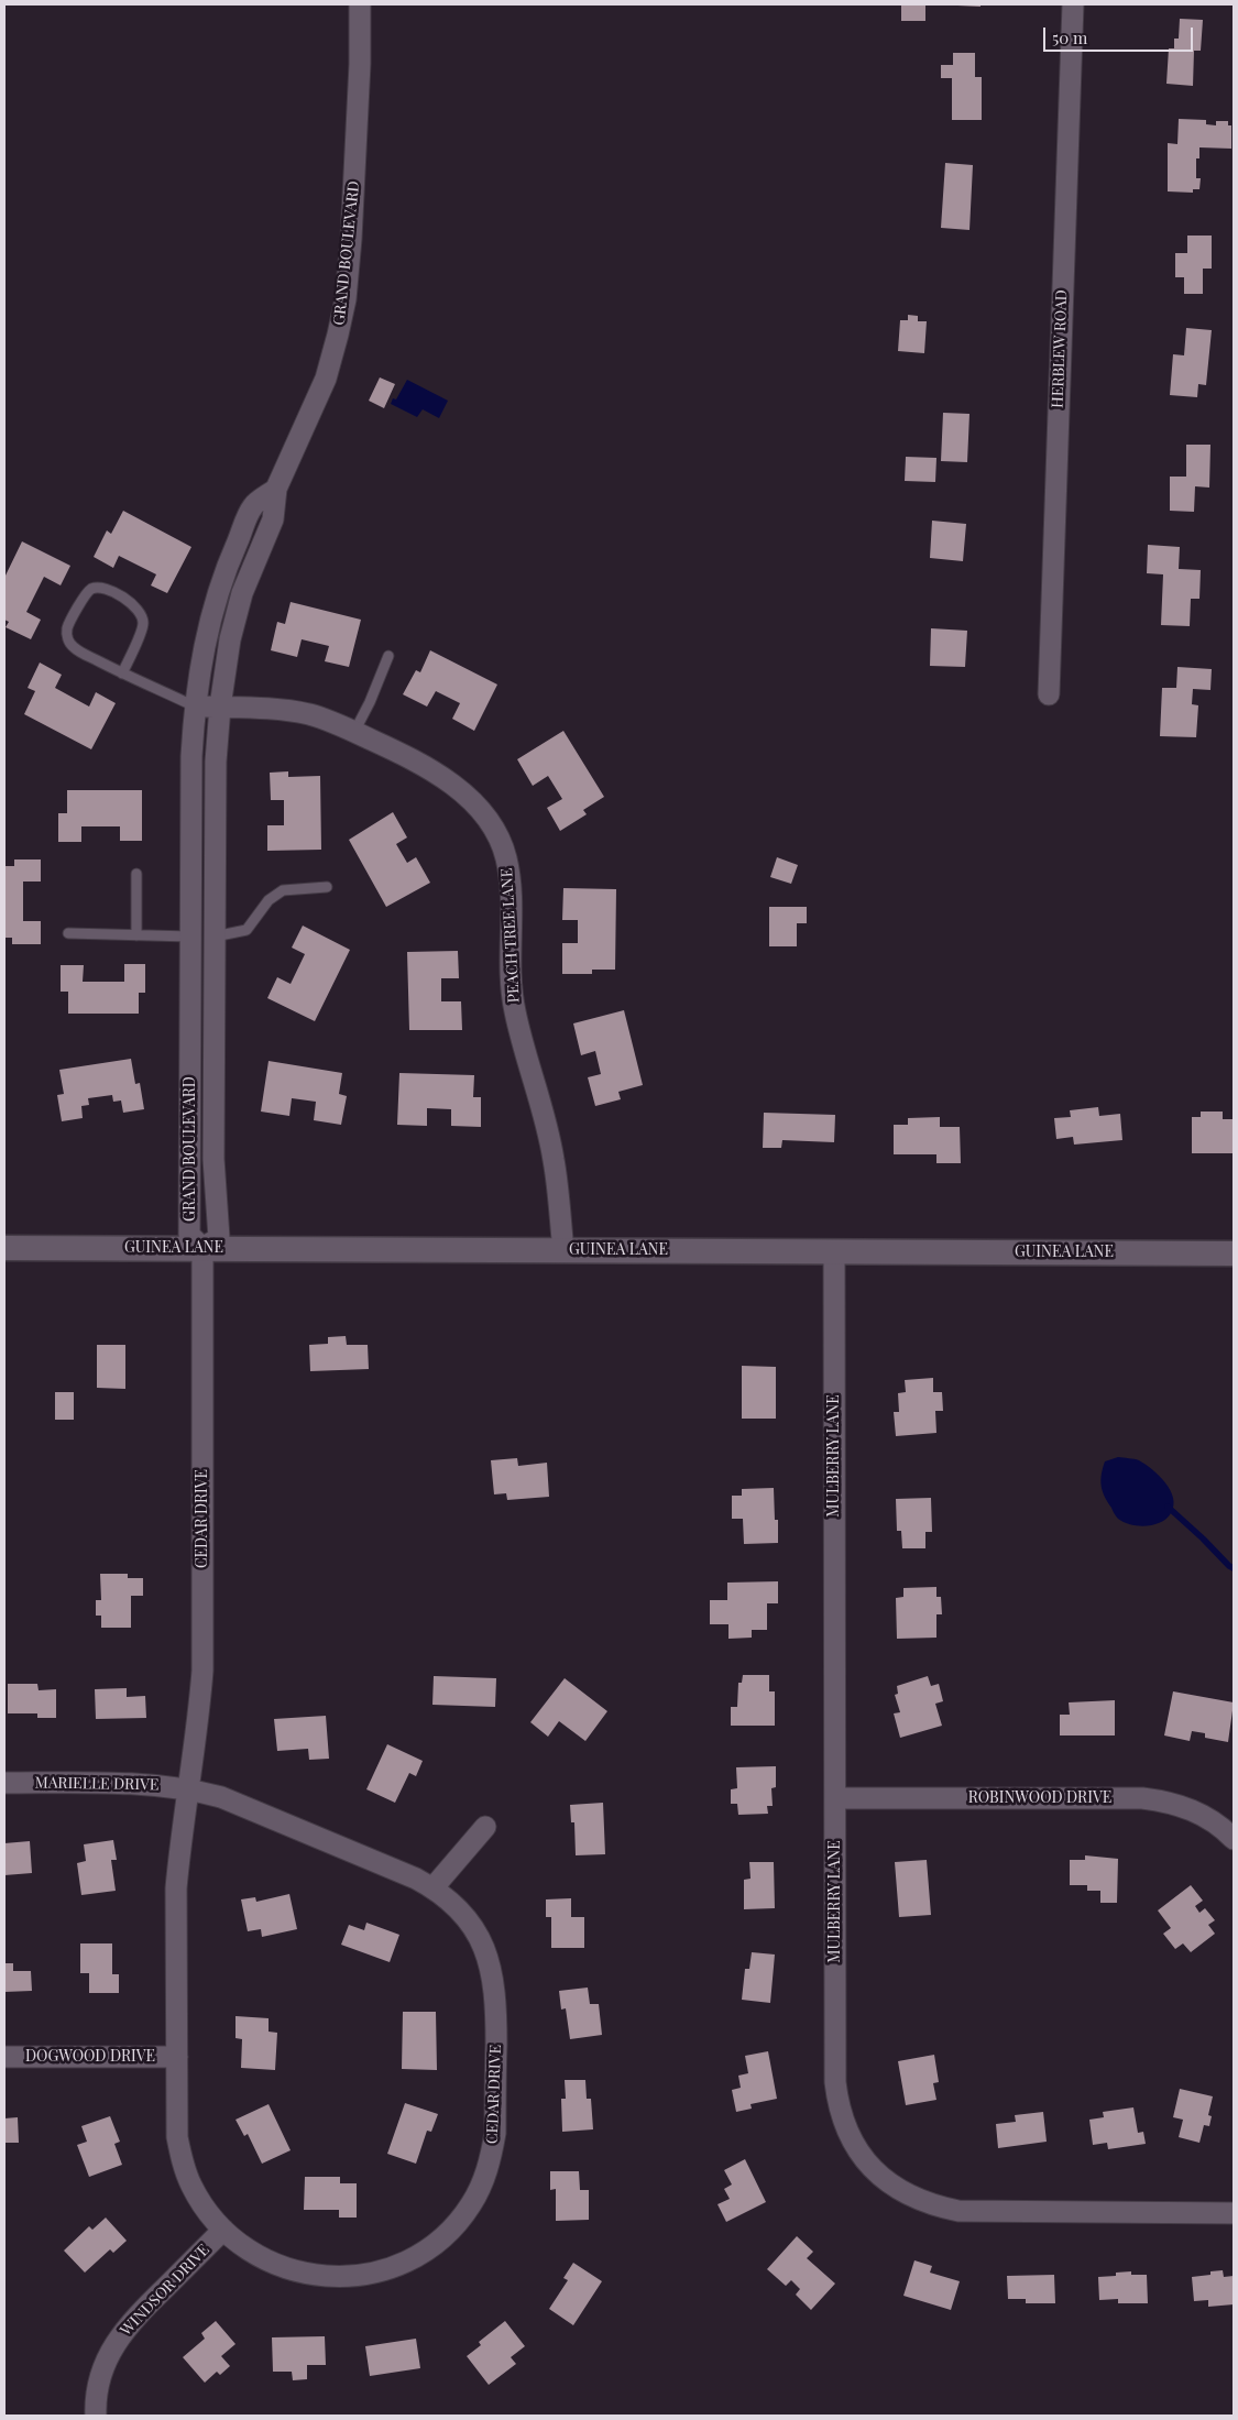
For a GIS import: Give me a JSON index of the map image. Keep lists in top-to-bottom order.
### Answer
{
  "streets": {
    "street": [
      "GRAND BOULEVARD",
      "HERBLEW ROAD",
      "PEACH TREE LANE",
      "GUINEA LANE",
      "MULBERRY LANE",
      "CEDAR DRIVE",
      "MARIELLE DRIVE",
      "ROBINWOOD DRIVE",
      "DOGWOOD DRIVE",
      "WINDSOR DRIVE"
    ]
  },
  "crossings": [
    ["GRAND BOULEVARD", "PEACH TREE LANE"],
    ["GRAND BOULEVARD", "GUINEA LANE"],
    ["GRAND BOULEVARD", "CEDAR DRIVE"],
    ["PEACH TREE LANE", "GUINEA LANE"],
    ["GUINEA LANE", "MULBERRY LANE"],
    ["GUINEA LANE", "CEDAR DRIVE"],
    ["MULBERRY LANE", "ROBINWOOD DRIVE"],
    ["CEDAR DRIVE", "MARIELLE DRIVE"],
    ["CEDAR DRIVE", "DOGWOOD DRIVE"],
    ["CEDAR DRIVE", "WINDSOR DRIVE"]
  ],
  "scale_bar": "50 m"
}
